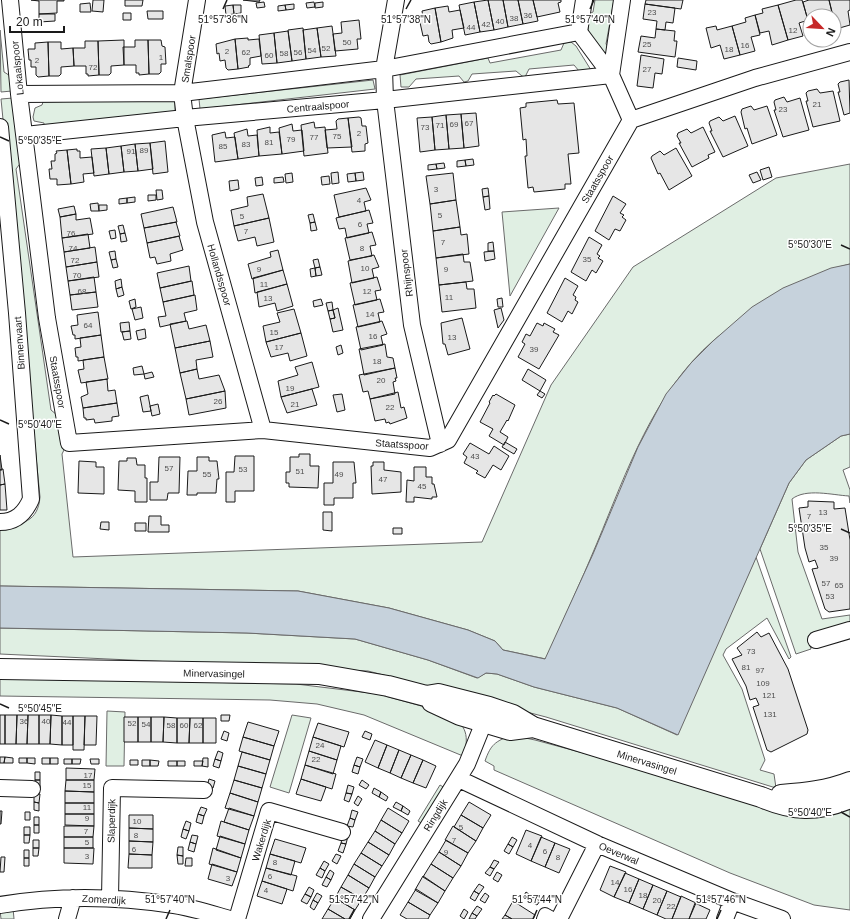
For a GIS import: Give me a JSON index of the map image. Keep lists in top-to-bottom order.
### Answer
{
  "streets": {
    "street": [
      "Smalspoor",
      "Lokaalspoor",
      "Centraalspoor",
      "Staatsspoor",
      "Rhijnspoor",
      "Hollandsspoor",
      "Binnenvaart",
      "Minervasingel",
      "Ringdijk",
      "Slaperdijk",
      "Wakerdijk",
      "Oeverwal",
      "Zomerdijk"
    ]
  },
  "crossings": [
    ["Smalspoor", "Centraalspoor"],
    ["Smalspoor", "Hollandsspoor"],
    ["Lokaalspoor", "Centraalspoor"],
    ["Lokaalspoor", "Staatsspoor"],
    ["Centraalspoor", "Staatsspoor"],
    ["Centraalspoor", "Rhijnspoor"],
    ["Centraalspoor", "Hollandsspoor"],
    ["Staatsspoor", "Rhijnspoor"],
    ["Staatsspoor", "Hollandsspoor"],
    ["Minervasingel", "Ringdijk"],
    ["Ringdijk", "Oeverwal"],
    ["Slaperdijk", "Zomerdijk"]
  ],
  "house_numbers": [
    "23",
    "36",
    "38",
    "40",
    "42",
    "44",
    "12",
    "50",
    "25",
    "16",
    "52",
    "18",
    "54",
    "2",
    "62",
    "56",
    "58",
    "60",
    "1",
    "2",
    "72",
    "27",
    "21",
    "23",
    "67",
    "69",
    "71",
    "73",
    "2",
    "75",
    "77",
    "79",
    "81",
    "83",
    "85",
    "89",
    "91",
    "3",
    "4",
    "5",
    "5",
    "6",
    "7",
    "76",
    "7",
    "74",
    "8",
    "35",
    "72",
    "10",
    "9",
    "9",
    "70",
    "11",
    "68",
    "12",
    "11",
    "13",
    "14",
    "64",
    "15",
    "16",
    "13",
    "17",
    "39",
    "18",
    "20",
    "19",
    "26",
    "21",
    "22",
    "43",
    "57",
    "53",
    "51",
    "55",
    "49",
    "47",
    "45",
    "13",
    "7",
    "35",
    "39",
    "57",
    "65",
    "53",
    "73",
    "81",
    "97",
    "109",
    "121",
    "131",
    "36",
    "40",
    "44",
    "52",
    "54",
    "58",
    "60",
    "62",
    "24",
    "22",
    "17",
    "15",
    "11",
    "9",
    "10",
    "5",
    "7",
    "8",
    "7",
    "5",
    "4",
    "6",
    "6",
    "9",
    "3",
    "8",
    "8",
    "6",
    "3",
    "14",
    "16",
    "4",
    "18",
    "20",
    "22"
  ],
  "scale_bar": "20 m",
  "north": "bottom right",
  "coordinates": [
    "51°57'36\"N",
    "51°57'38\"N",
    "51°57'40\"N",
    "5°50'35\"E",
    "5°50'30\"E",
    "5°50'40\"E",
    "5°50'45\"E",
    "51°57'42\"N",
    "51°57'46\"N",
    "51°57'44\"N"
  ]
}
